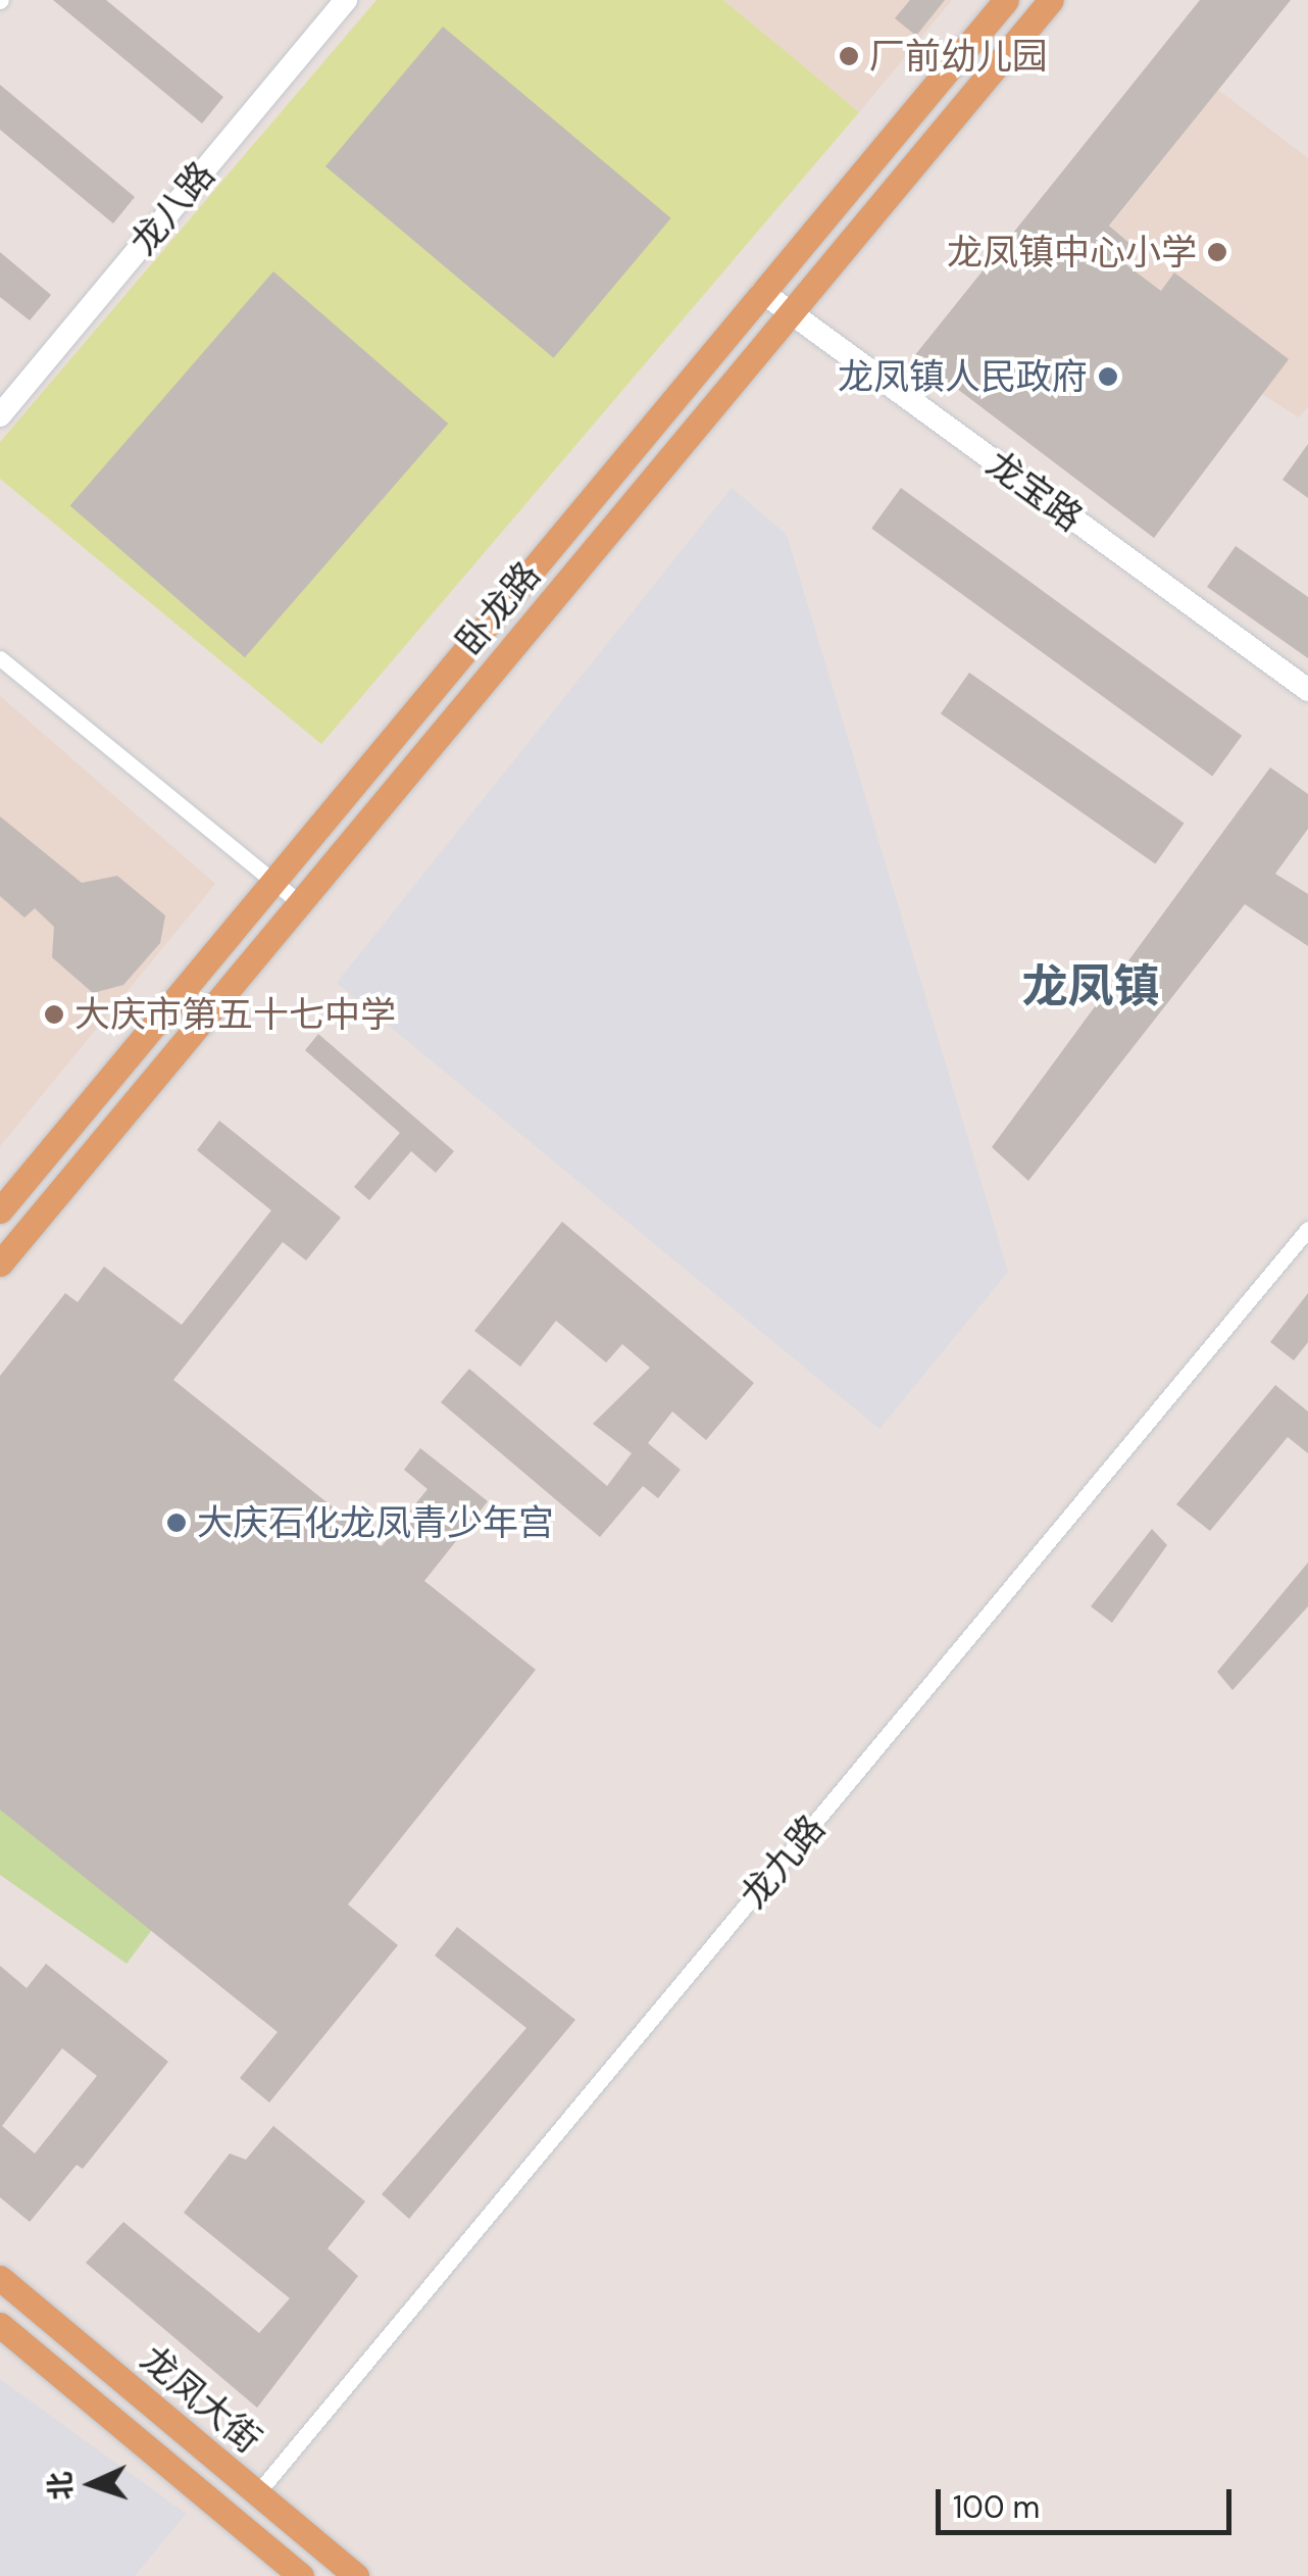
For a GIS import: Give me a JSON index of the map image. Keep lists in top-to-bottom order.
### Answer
{
  "streets": {
    "main road": ["卧龙路", "龙凤大街"],
    "street": ["龙八路", "龙宝路", "龙九路"]
  },
  "crossings": [
    ["龙宝路", "卧龙路"],
    ["龙九路", "龙凤大街"]
  ],
  "districts": ["龙凤镇"],
  "places": [
    "厂前幼儿园",
    "龙凤镇中心小学",
    "龙凤镇人民政府",
    "大庆市第五十七中学",
    "大庆石化龙凤青少年宫"
  ],
  "scale_bar": "100 m",
  "north": "left"
}
